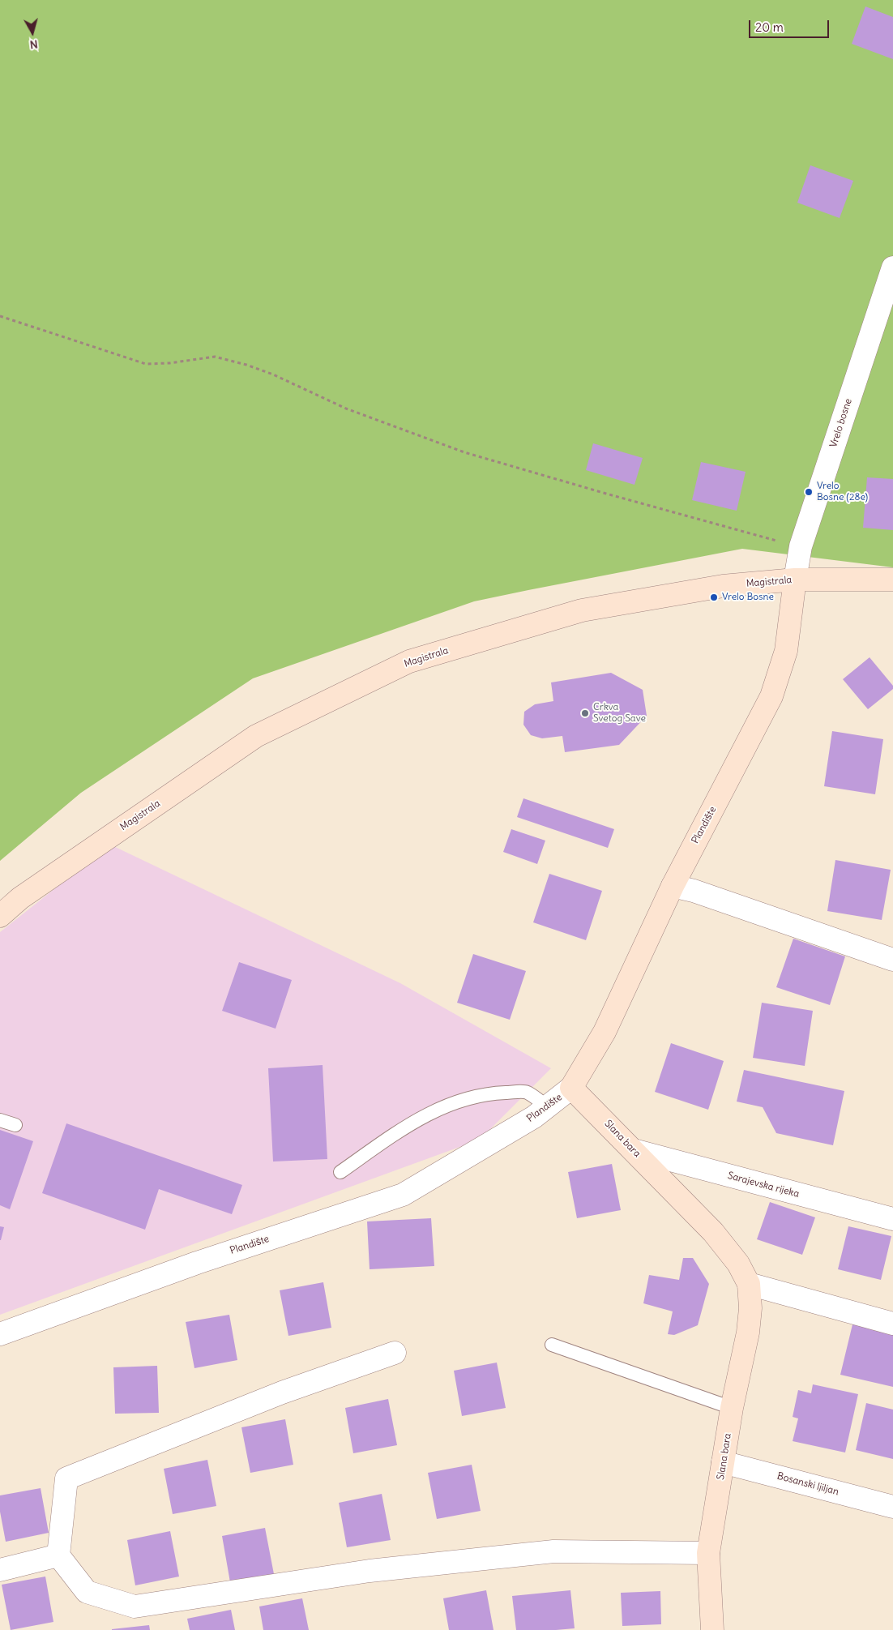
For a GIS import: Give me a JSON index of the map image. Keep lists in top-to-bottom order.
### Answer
{
  "streets": {
    "main road": ["Magistrala", "Plandište", "Slana bara"],
    "street": ["Vrelo bosne", "Sarajevska rijeka", "Bosanski ljiljan"]
  },
  "crossings": [
    ["Vrelo bosne", "Magistrala"],
    ["Vrelo bosne", "Plandište"],
    ["Magistrala", "Plandište"],
    ["Plandište", "Slana bara"],
    ["Slana bara", "Sarajevska rijeka"],
    ["Slana bara", "Bosanski ljiljan"]
  ],
  "places": ["Vrelo Bosne (28e)", "Vrelo Bosne", "Crkva Svetog Save"],
  "scale_bar": "20 m",
  "north": "bottom"
}
